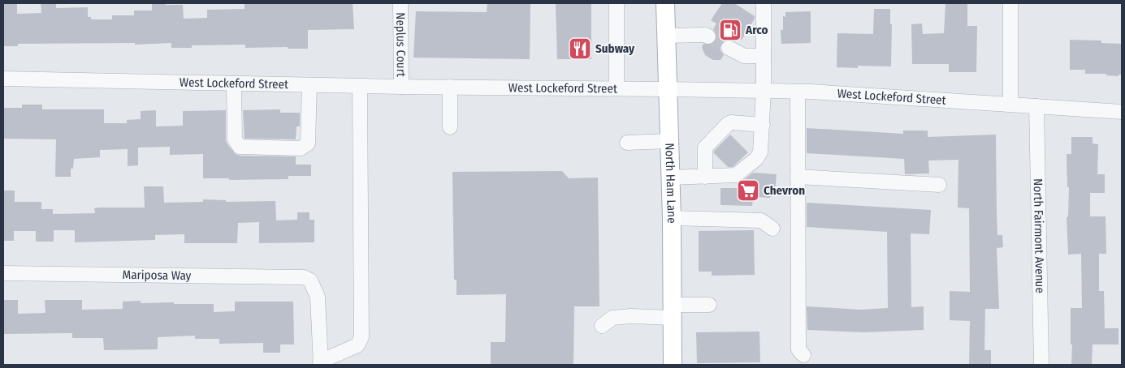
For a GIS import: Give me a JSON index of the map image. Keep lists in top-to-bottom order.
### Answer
{
  "streets": {
    "main road": ["North Ham Lane"],
    "street": [
      "Neplus Court",
      "West Lockeford Street",
      "North Fairmont Avenue",
      "Mariposa Way"
    ]
  },
  "crossings": [
    ["Neplus Court", "West Lockeford Street"],
    ["West Lockeford Street", "North Ham Lane"],
    ["West Lockeford Street", "North Fairmont Avenue"]
  ],
  "places": {
    "fuel station": ["Arco"],
    "restaurant": ["Subway"],
    "supermarket": ["Chevron"]
  }
}
